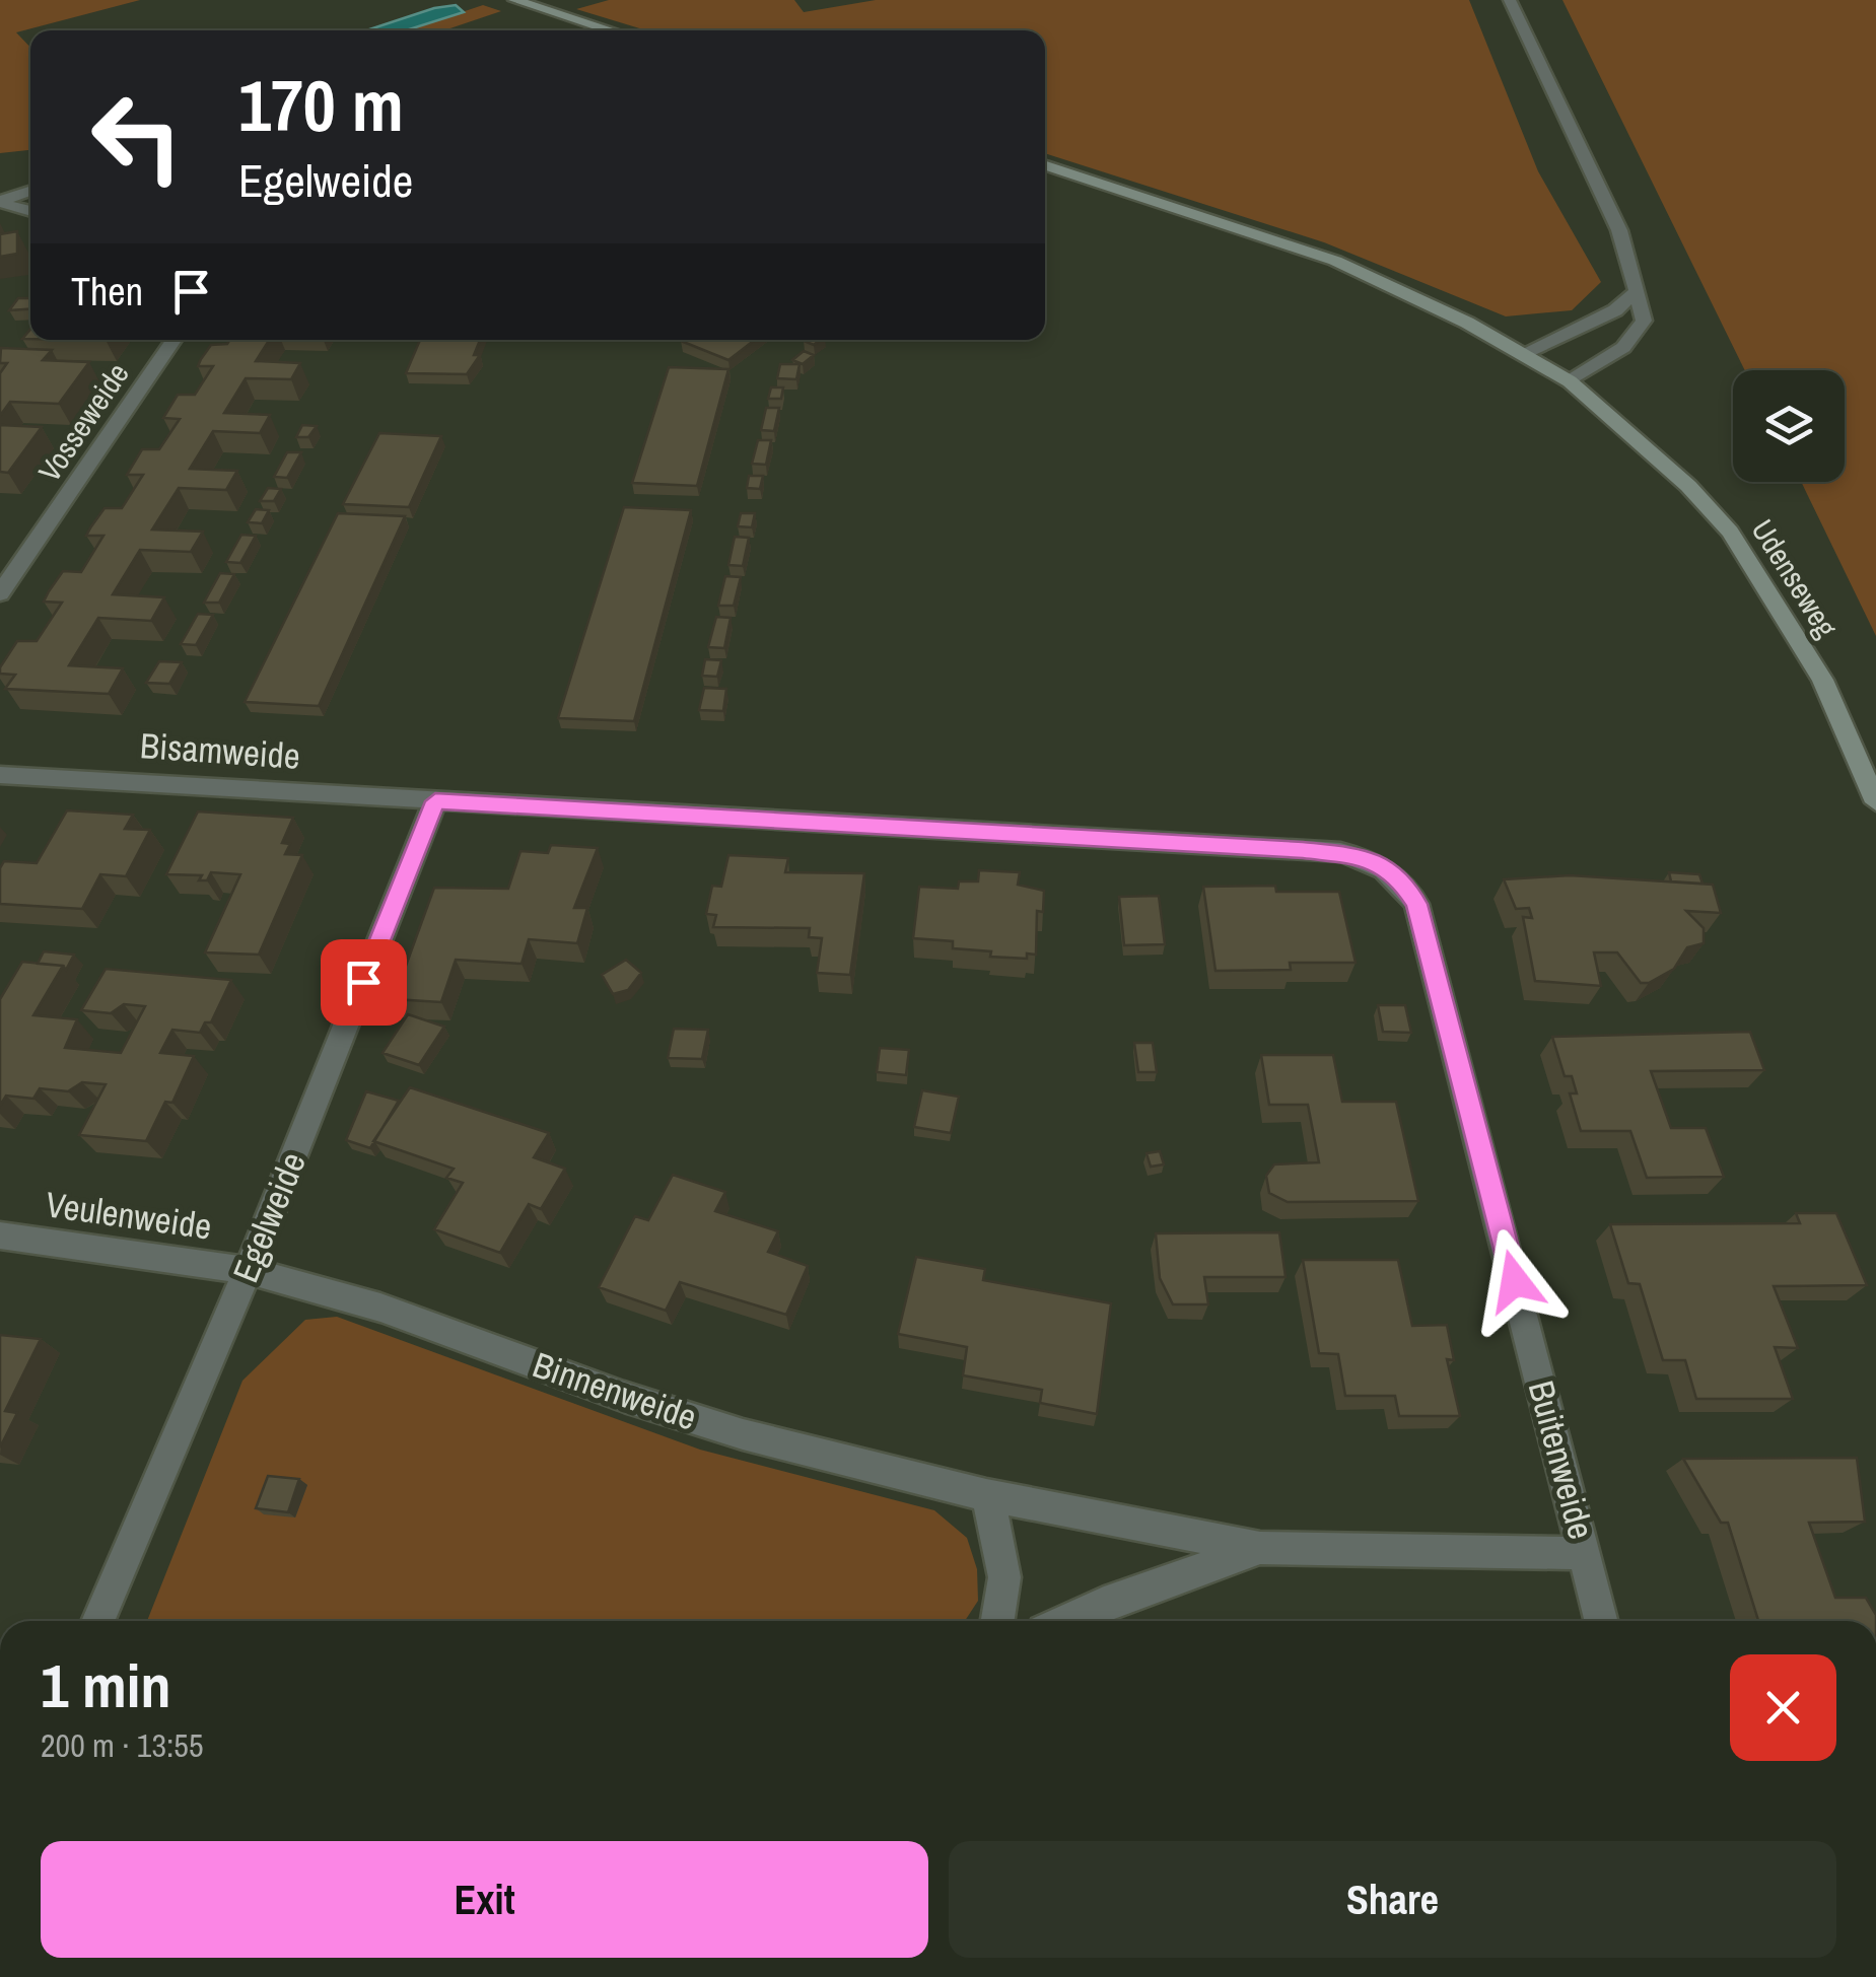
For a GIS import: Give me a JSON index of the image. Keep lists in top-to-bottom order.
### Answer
{
  "streets": {
    "main road": ["Udenseweg"],
    "street": [
      "Vosseweide",
      "Bisamweide",
      "Veulenweide",
      "Egelweide",
      "Binnenweide",
      "Buitenweide"
    ]
  },
  "crossings": [
    ["Bisamweide", "Egelweide"],
    ["Bisamweide", "Buitenweide"],
    ["Veulenweide", "Egelweide"],
    ["Veulenweide", "Binnenweide"],
    ["Egelweide", "Binnenweide"],
    ["Egelweide", "Buitenweide"],
    ["Binnenweide", "Buitenweide"]
  ],
  "page": {
    "turn": ["170 m", "Egelweide"],
    "then": "Then",
    "heading": ["1 min", "200 m · 13:55"],
    "buttons": ["Exit", "Share"]
  }
}
